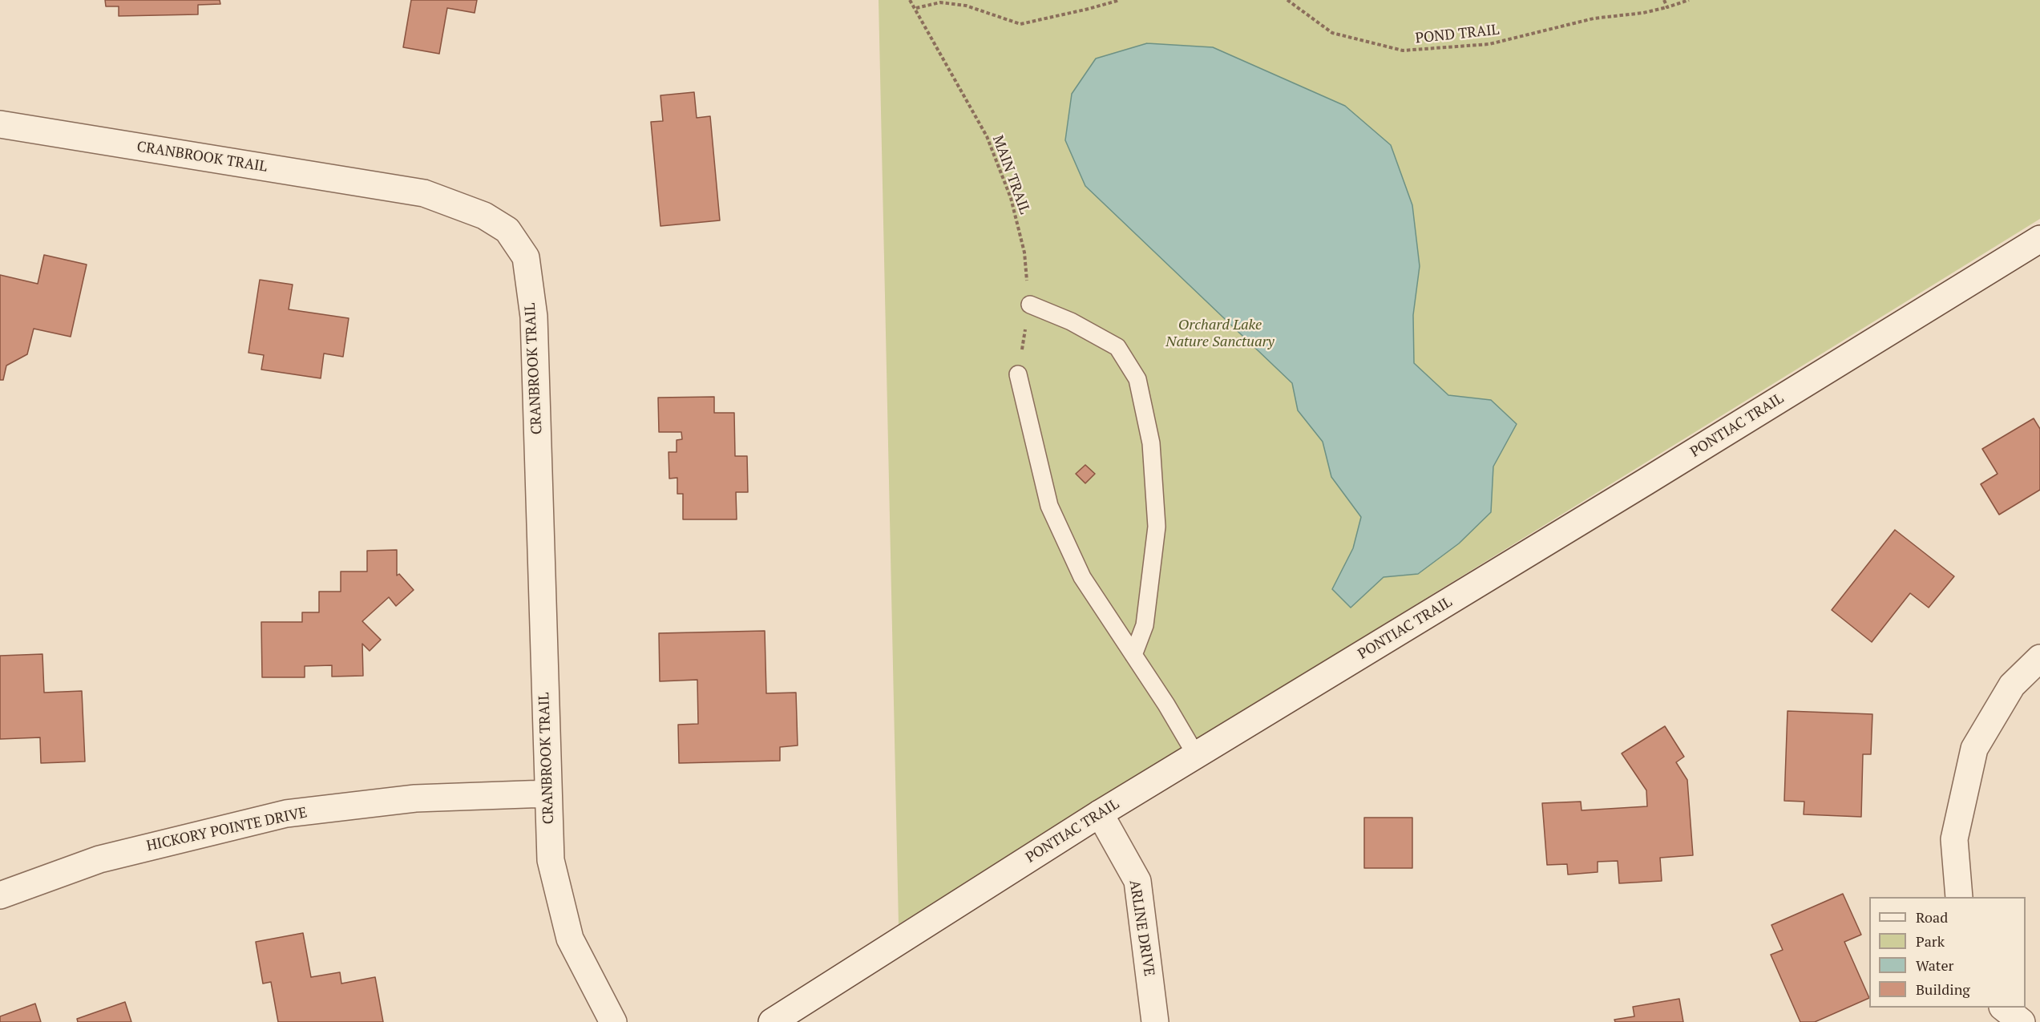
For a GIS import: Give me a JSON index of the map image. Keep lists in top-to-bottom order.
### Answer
{
  "streets": {
    "street": [
      "CRANBROOK TRAIL",
      "PONTIAC TRAIL",
      "HICKORY POINTE DRIVE",
      "ARLINE DRIVE"
    ],
    "path": ["POND TRAIL", "MAIN TRAIL"]
  },
  "crossings": [
    ["CRANBROOK TRAIL", "HICKORY POINTE DRIVE"],
    ["PONTIAC TRAIL", "ARLINE DRIVE"]
  ],
  "parks": ["Orchard Lake Nature Sanctuary"],
  "legend": [
    "Road",
    "Park",
    "Water",
    "Building"
  ]
}
